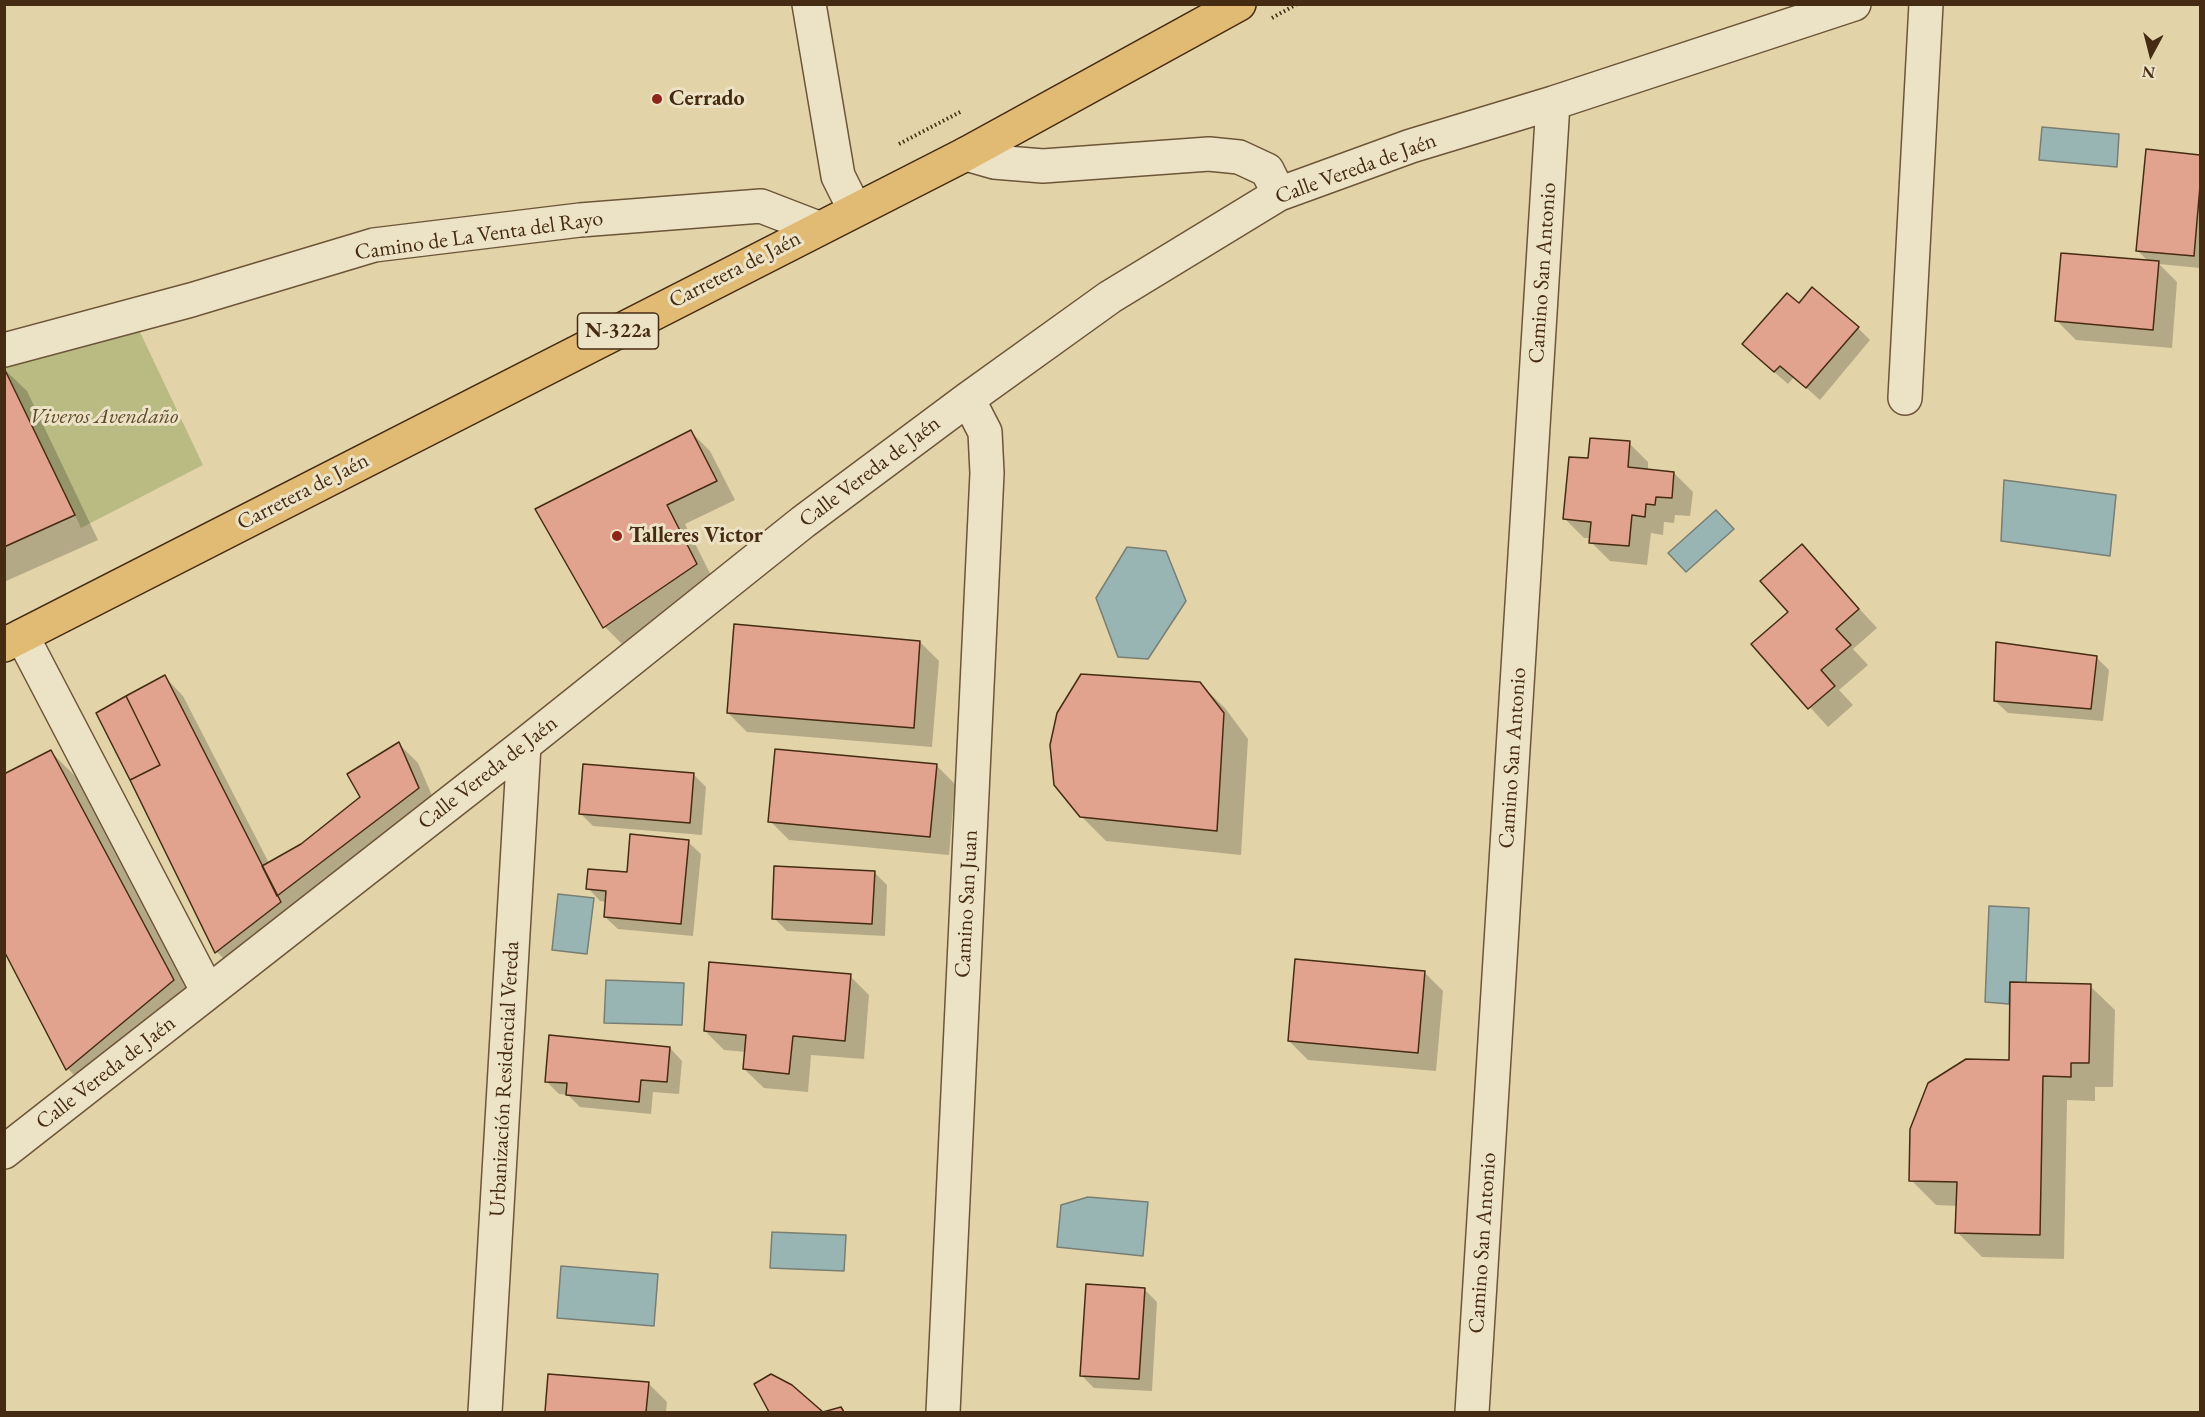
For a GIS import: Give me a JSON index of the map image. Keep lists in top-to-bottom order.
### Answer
{
  "streets": {
    "highway": ["Carretera de Jaén", "N-322a"],
    "street": [
      "Calle Vereda de Jaén",
      "Camino de La Venta del Rayo",
      "Camino San Antonio",
      "Camino San Juan",
      "Urbanización Residencial Vereda"
    ]
  },
  "crossings": [
    ["Calle Vereda de Jaén", "Camino San Antonio"],
    ["Calle Vereda de Jaén", "Camino San Juan"],
    ["Calle Vereda de Jaén", "Urbanización Residencial Vereda"],
    ["Camino de La Venta del Rayo", "Carretera de Jaén"]
  ],
  "parks": ["Viveros Avendaño"],
  "places": ["Cerrado", "Talleres Victor"],
  "north": "bottom"
}
